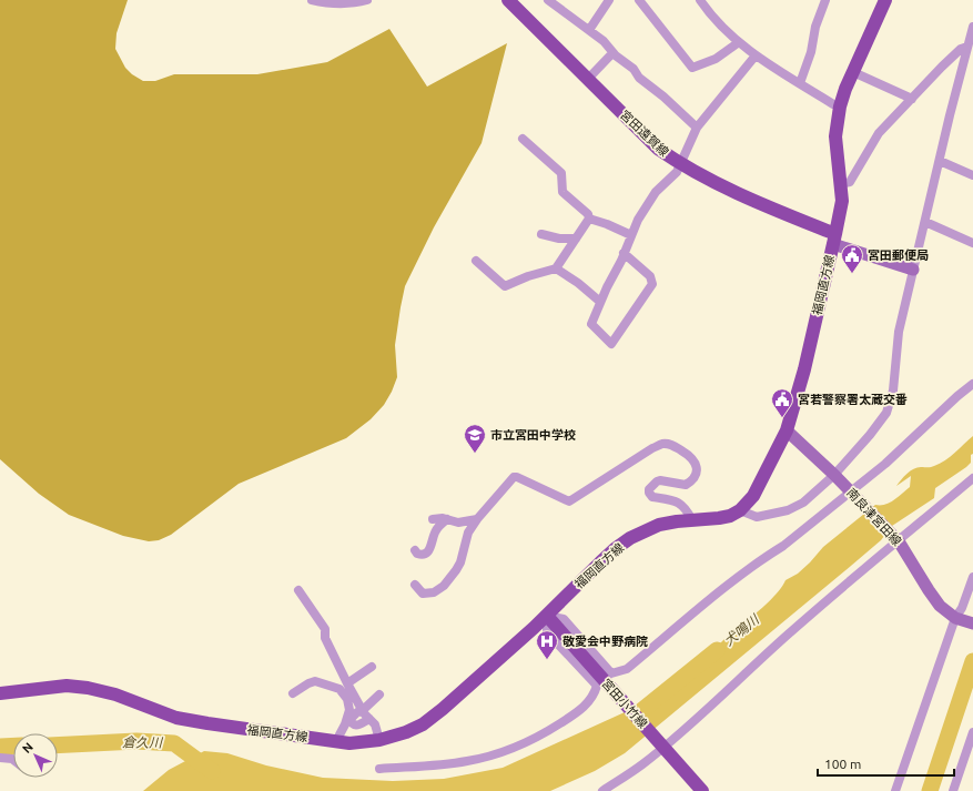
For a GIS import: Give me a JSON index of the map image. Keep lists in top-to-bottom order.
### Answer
{
  "streets": {
    "main road": [
      "宮田遠賀線",
      "福岡直方線",
      "南良津宮田線",
      "宮田小竹線"
    ]
  },
  "crossings": [
    ["宮田遠賀線", "福岡直方線"],
    ["福岡直方線", "南良津宮田線"],
    ["福岡直方線", "宮田小竹線"]
  ],
  "water": ["犬鳴川", "倉久川"],
  "places": {
    "public building": ["宮田郵便局", "宮若警察署太蔵交番"],
    "school or university": ["市立宮田中学校"],
    "hospital": ["敬愛会中野病院"]
  },
  "scale_bar": "100 m",
  "north": "top left"
}
